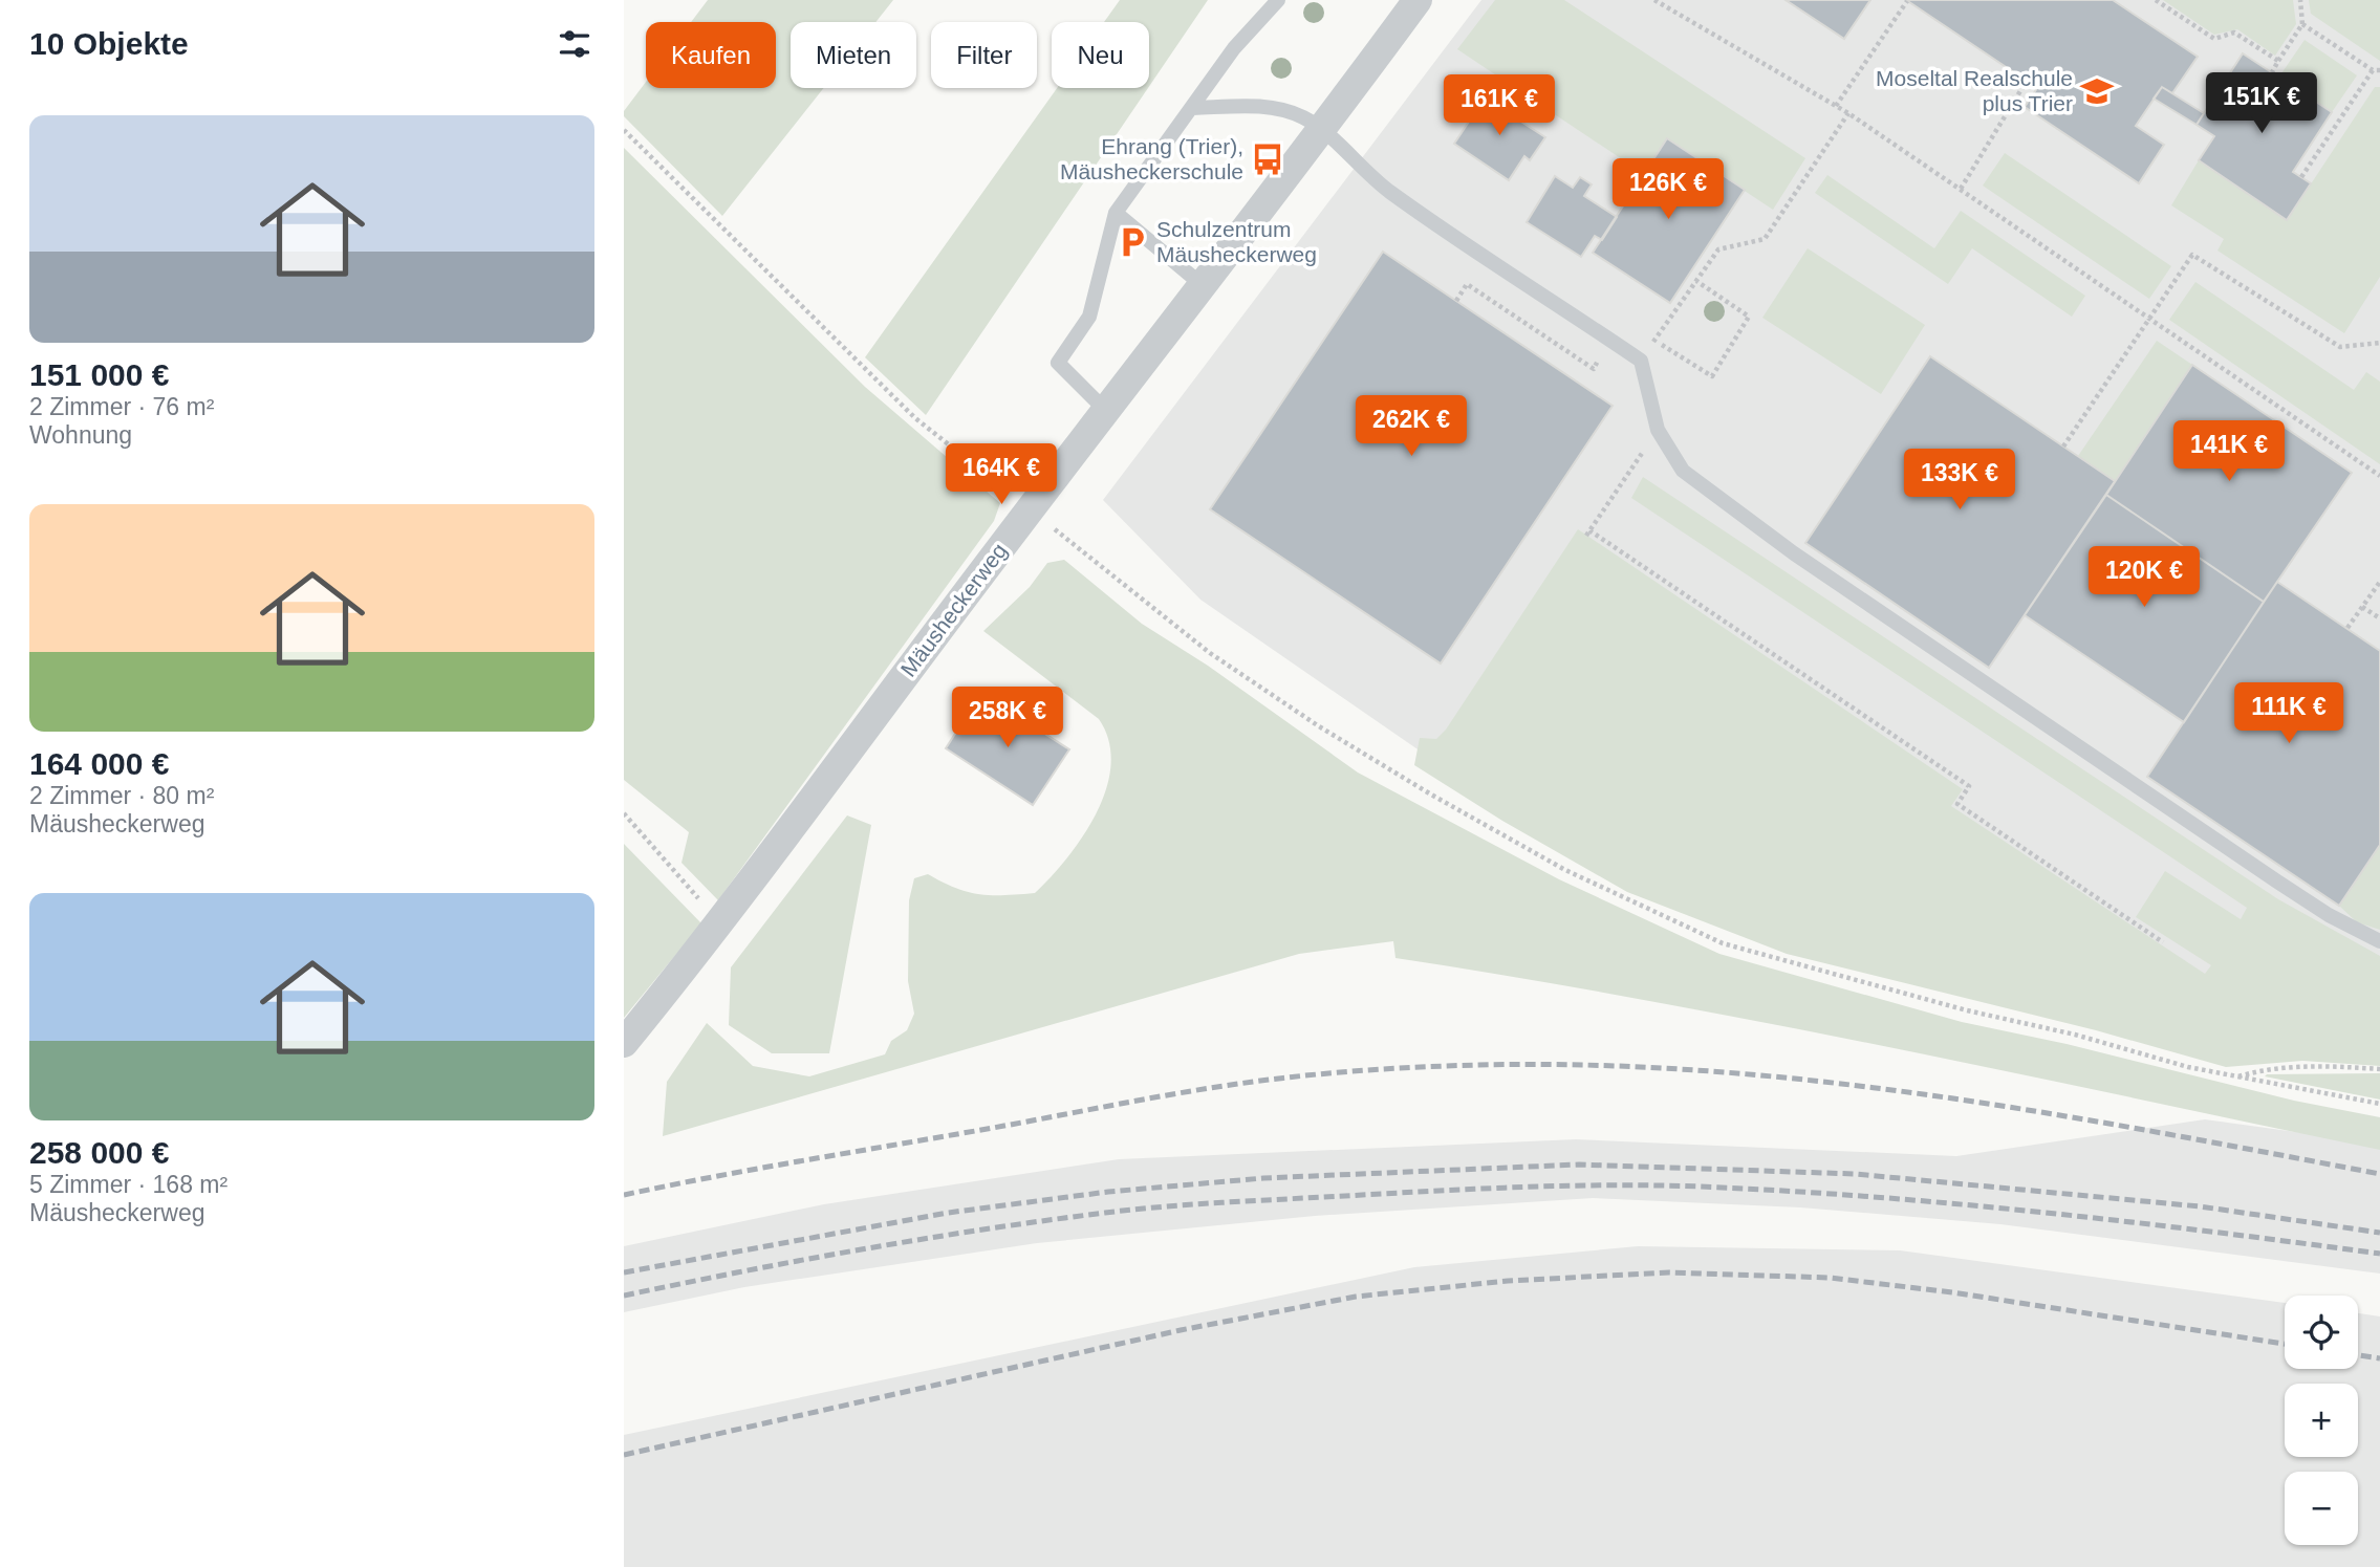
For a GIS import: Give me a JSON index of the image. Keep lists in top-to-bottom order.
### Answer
{
  "streets": {
    "street": ["Mäusheckerweg"]
  },
  "places": {
    "school or university": ["Moseltal Realschule plus Trier"],
    "bus stop": ["Ehrang (Trier), Mäusheckerschule"],
    "parking": ["Schulzentrum Mäusheckerweg"]
  },
  "page": {
    "heading": "10 Objekte",
    "chip": [
      "Kaufen",
      "Mieten",
      "Filter",
      "Neu"
    ],
    "price": [
      "151K €",
      "161K €",
      "126K €",
      "262K €",
      "141K €",
      "164K €",
      "133K €",
      "120K €",
      "111K €",
      "258K €"
    ],
    "list": [
      {
        "name": "151 000 €",
        "note": "2 Zimmer · 76 m² · Wohnung"
      },
      {
        "name": "164 000 €",
        "note": "2 Zimmer · 80 m² · Mäusheckerweg"
      },
      {
        "name": "258 000 €",
        "note": "5 Zimmer · 168 m² · Mäusheckerweg"
      }
    ],
    "map_buttons": ["+", "−"]
  }
}
